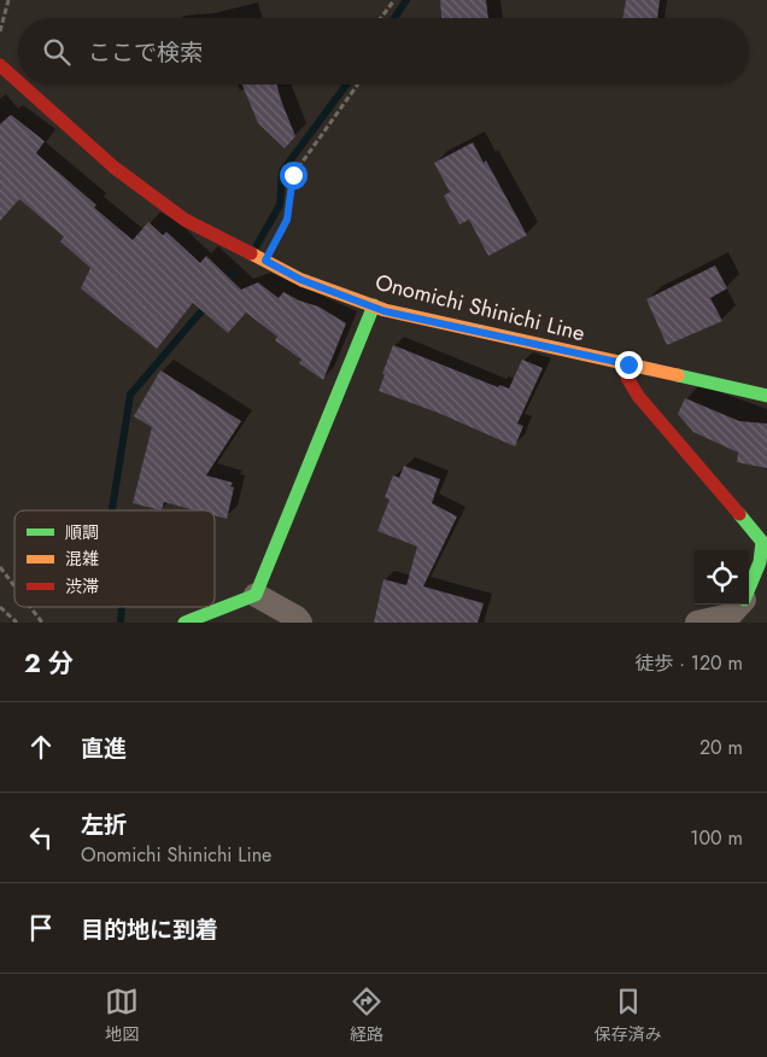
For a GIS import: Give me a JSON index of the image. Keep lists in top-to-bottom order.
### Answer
{
  "streets": {
    "main road": ["Onomichi Shinichi Line"]
  },
  "legend": ["順調", "混雑", "渋滞"],
  "page": {
    "search": "ここで検索",
    "heading": ["2 分", "徒歩 · 120 m"],
    "list": [
      ["直進", "20 m"],
      ["左折", "Onomichi Shinichi Line", "100 m"],
      "目的地に到着"
    ],
    "nav": ["地図", "経路", "保存済み"]
  }
}
